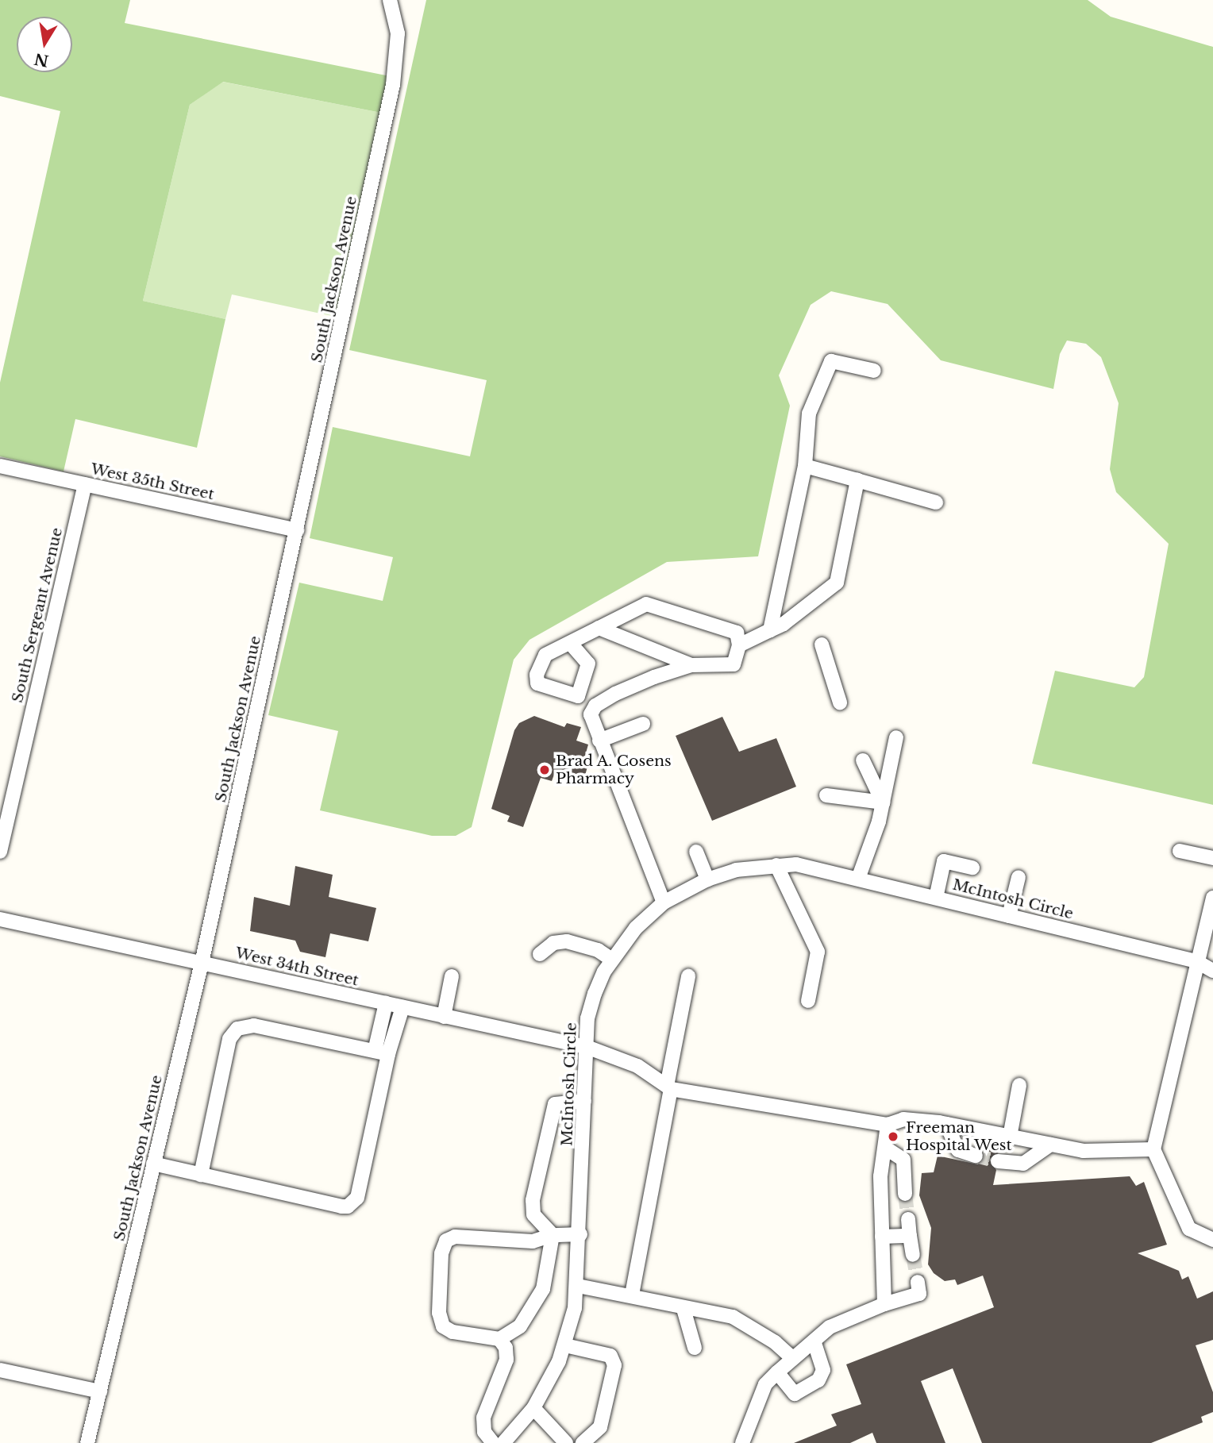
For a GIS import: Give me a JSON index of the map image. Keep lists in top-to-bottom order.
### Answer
{
  "streets": {
    "street": [
      "South Jackson Avenue",
      "West 35th Street",
      "South Sergeant Avenue",
      "McIntosh Circle",
      "West 34th Street"
    ]
  },
  "crossings": [
    ["South Jackson Avenue", "West 35th Street"],
    ["South Jackson Avenue", "West 34th Street"],
    ["West 35th Street", "South Sergeant Avenue"],
    ["McIntosh Circle", "West 34th Street"]
  ],
  "places": ["Brad A. Cosens Pharmacy", "Freeman Hospital West"],
  "north": "bottom"
}
